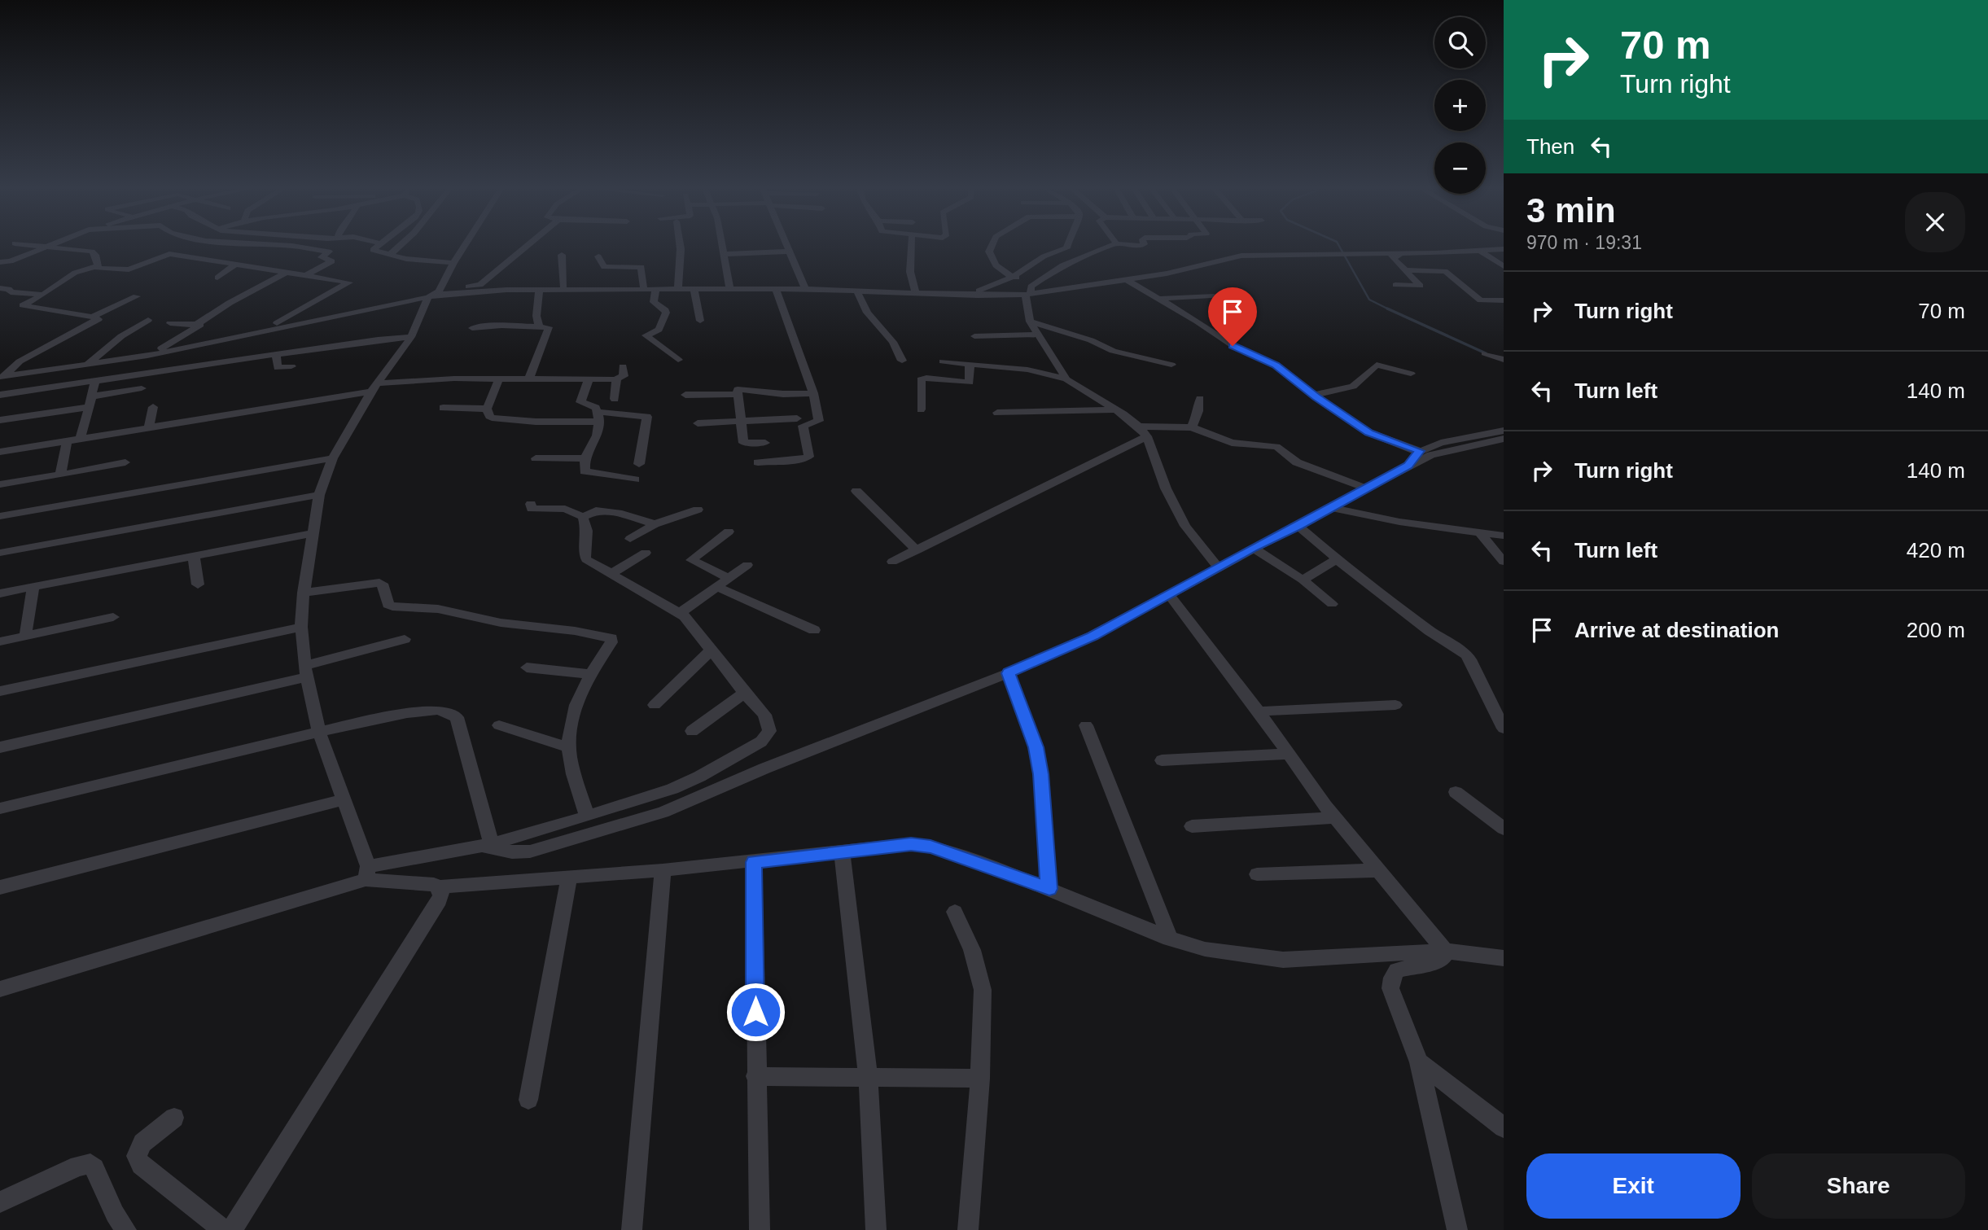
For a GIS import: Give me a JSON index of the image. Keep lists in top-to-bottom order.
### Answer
{
  "page": {
    "turn": ["70 m", "Turn right"],
    "map_buttons": ["+", "−"],
    "then": "Then",
    "heading": ["3 min", "970 m · 19:31"],
    "list": [
      {
        "name": "Turn right",
        "value": "70 m"
      },
      {
        "name": "Turn left",
        "value": "140 m"
      },
      {
        "name": "Turn right",
        "value": "140 m"
      },
      {
        "name": "Turn left",
        "value": "420 m"
      },
      {
        "name": "Arrive at destination",
        "value": "200 m"
      }
    ],
    "buttons": ["Exit", "Share"]
  }
}
